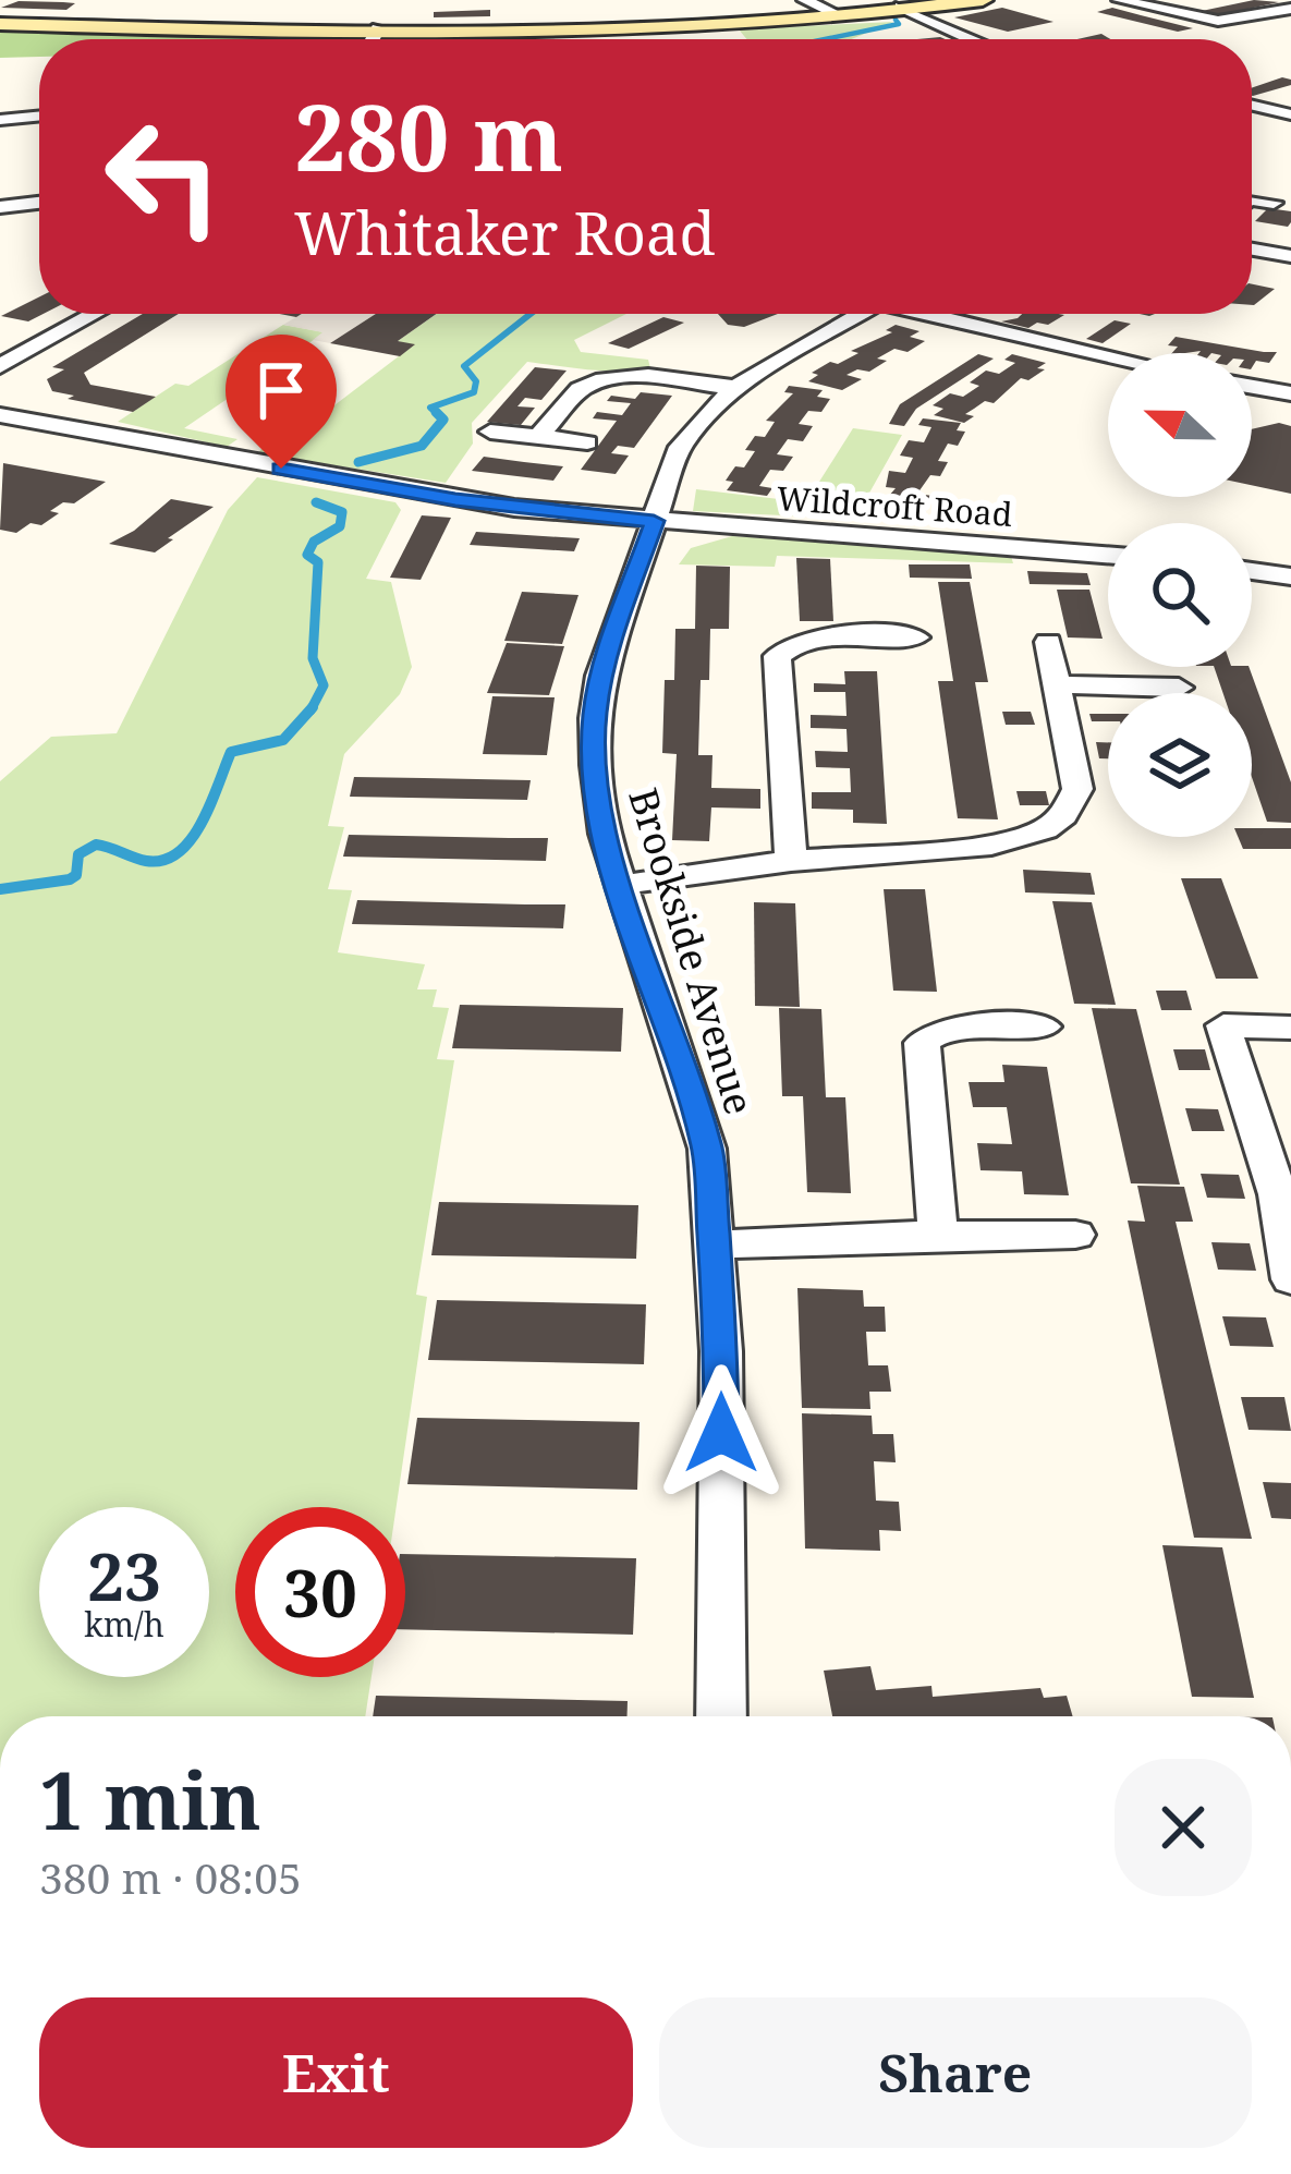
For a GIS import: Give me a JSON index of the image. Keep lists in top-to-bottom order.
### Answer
{
  "streets": {
    "street": ["Wildcroft Road", "Brookside Avenue"]
  },
  "crossings": [
    ["Wildcroft Road", "Brookside Avenue"]
  ],
  "north": "left",
  "page": {
    "turn": ["280 m", "Whitaker Road"],
    "speed": "23 km/h",
    "limit": "30",
    "heading": ["1 min", "380 m · 08:05"],
    "buttons": ["Exit", "Share"]
  }
}
